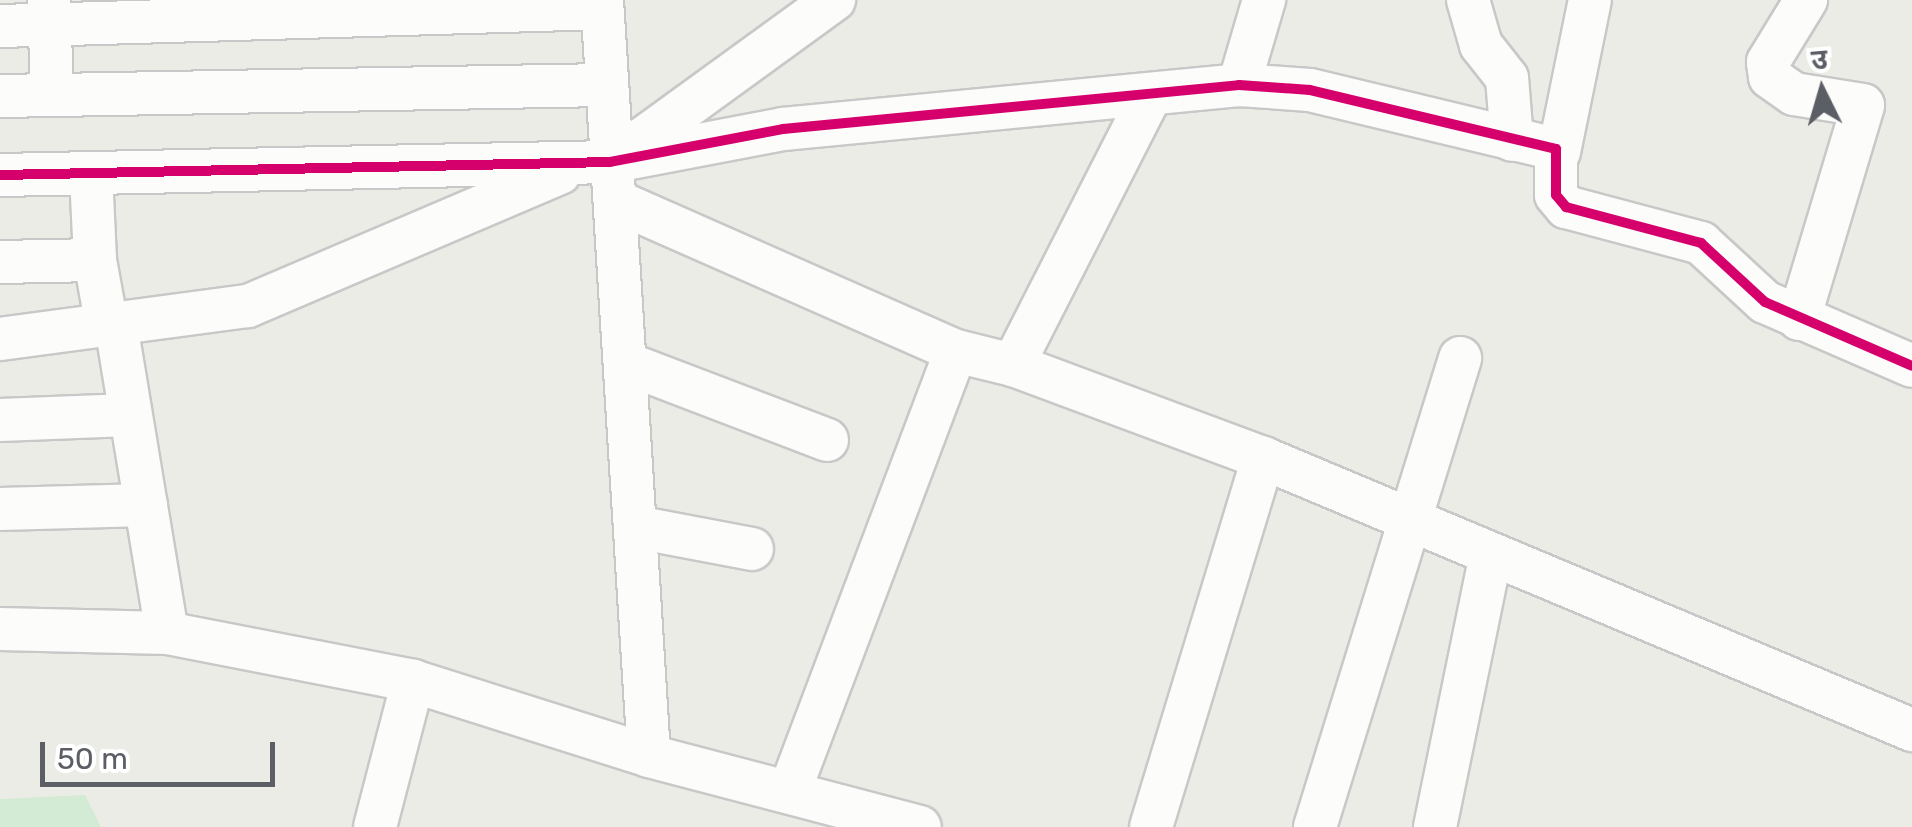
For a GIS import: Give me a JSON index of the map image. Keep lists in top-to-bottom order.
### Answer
{
  "scale_bar": "50 m",
  "north": "top"
}
